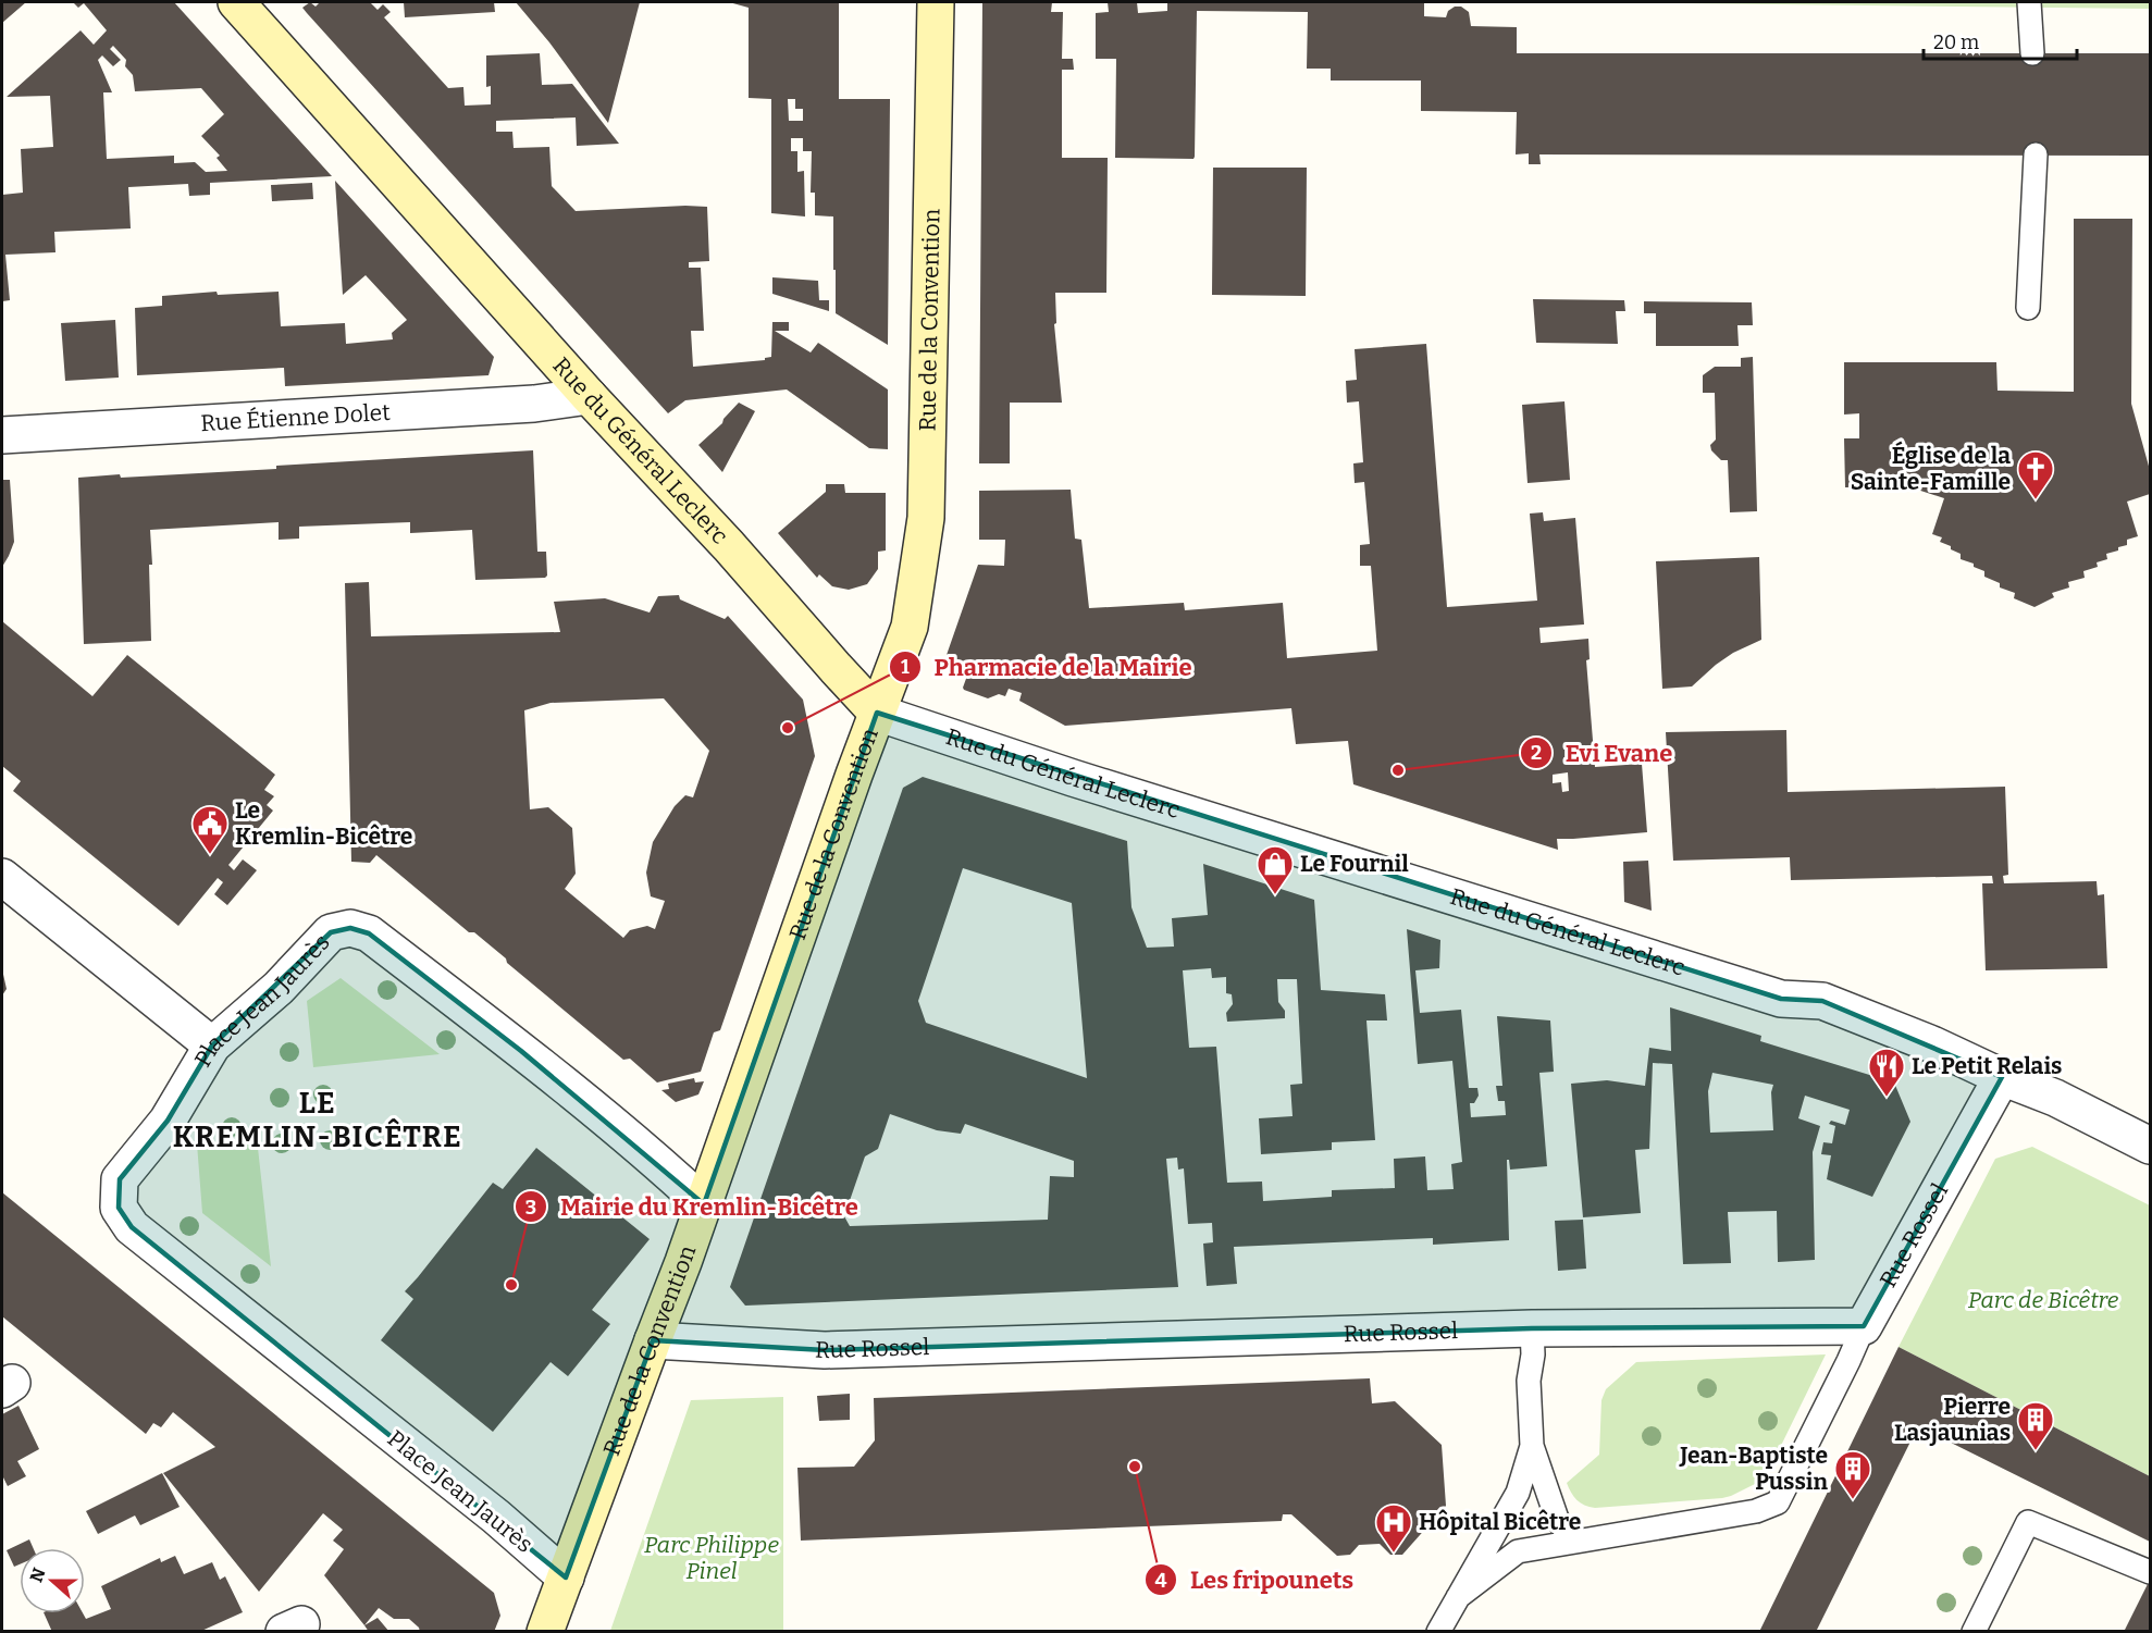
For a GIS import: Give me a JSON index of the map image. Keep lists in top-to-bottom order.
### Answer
{
  "streets": {
    "main road": ["Rue de la Convention", "Rue du Général Leclerc"],
    "street": ["Rue Étienne Dolet", "Place Jean Jaurès", "Rue Rossel"]
  },
  "crossings": [
    ["Rue de la Convention", "Rue du Général Leclerc"],
    ["Rue de la Convention", "Place Jean Jaurès"],
    ["Rue de la Convention", "Rue Rossel"],
    ["Rue Étienne Dolet", "Rue du Général Leclerc"],
    ["Rue du Général Leclerc", "Rue Rossel"]
  ],
  "districts": ["LE KREMLIN-BICÊTRE"],
  "parks": ["Parc de Bicêtre", "Parc Philippe Pinel"],
  "places": {
    "church": ["Église de la Sainte-Famille"],
    "other": [
      "Pharmacie de la Mairie",
      "Evi Evane",
      "Mairie du Kremlin-Bicêtre",
      "Les fripounets"
    ],
    "public building": ["Le Kremlin-Bicêtre"],
    "shop": ["Le Fournil"],
    "restaurant": ["Le Petit Relais"],
    "building": ["Pierre Lasjaunias", "Jean-Baptiste Pussin"],
    "hospital": ["Hôpital Bicêtre"]
  },
  "scale_bar": "20 m",
  "north": "left"
}
